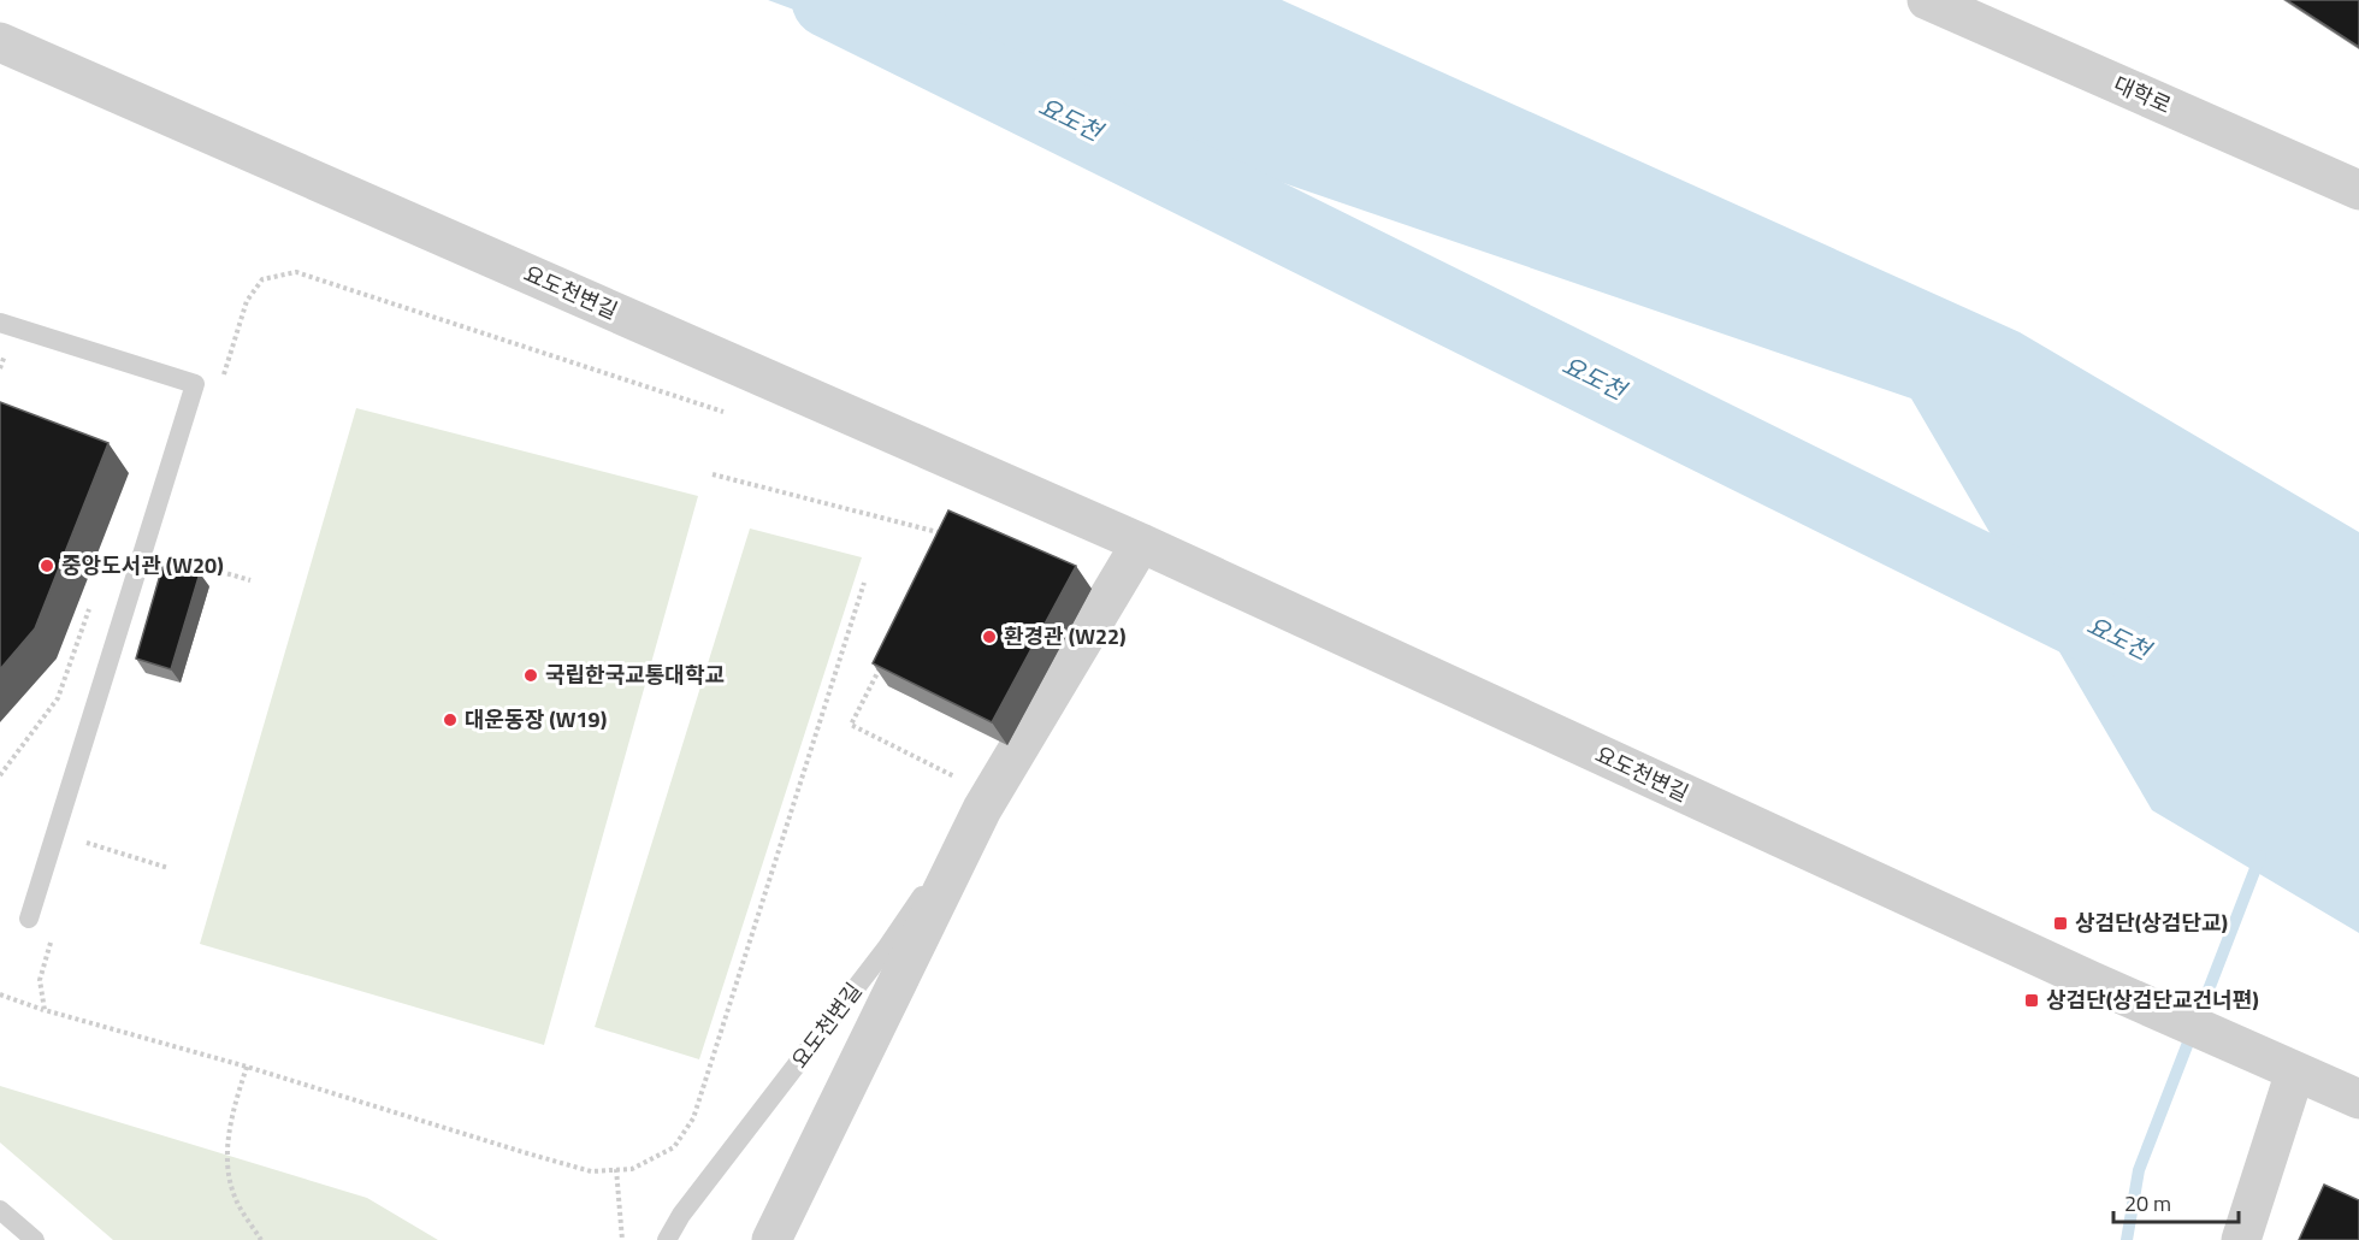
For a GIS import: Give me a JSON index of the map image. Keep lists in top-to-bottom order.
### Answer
{
  "streets": {
    "street": ["대학로", "요도천변길"]
  },
  "water": ["요도천"],
  "places": {
    "other": [
      "중앙도서관 (W20)",
      "환경관 (W22)",
      "국립한국교통대학교",
      "대운동장 (W19)"
    ],
    "transit": ["상검단(상검단교)", "상검단(상검단교건너편)"]
  },
  "scale_bar": "20 m"
}
